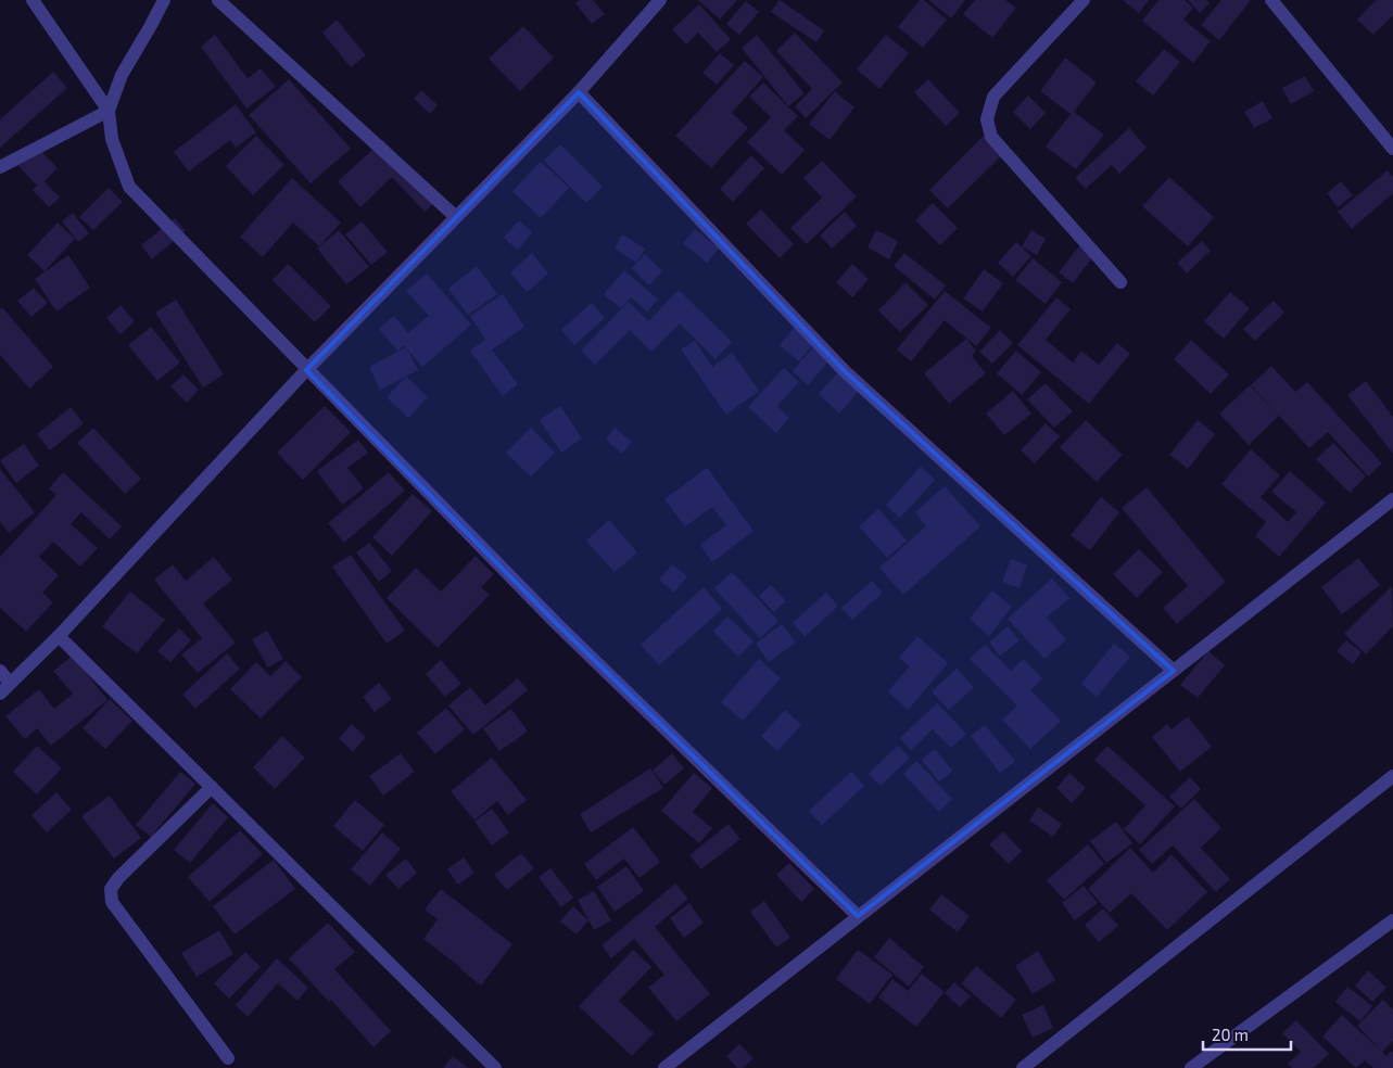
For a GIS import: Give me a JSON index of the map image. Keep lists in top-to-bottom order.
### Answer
{
  "scale_bar": "20 m"
}
